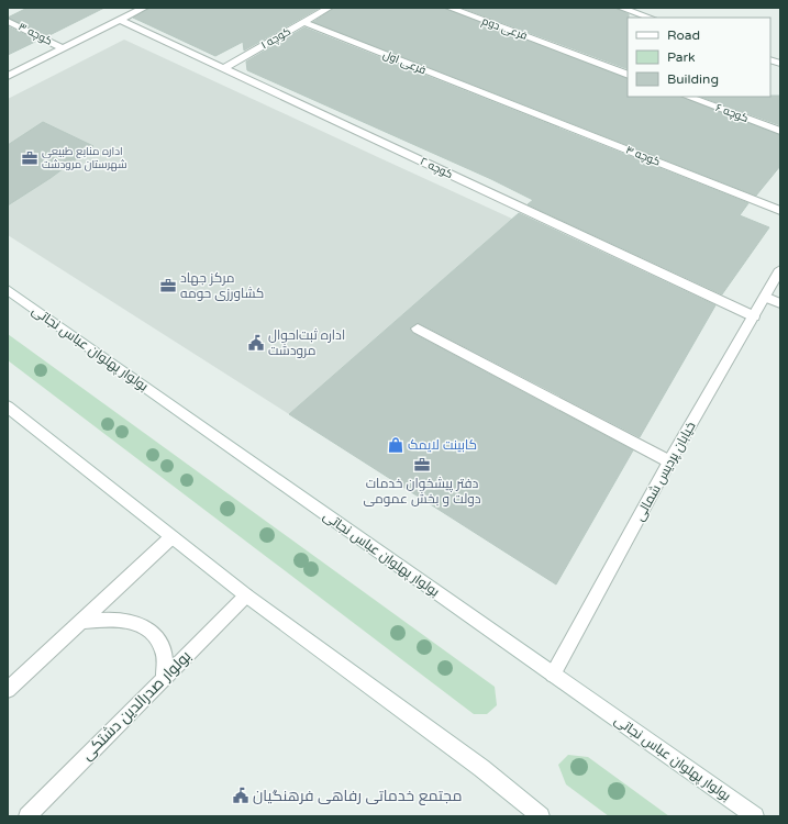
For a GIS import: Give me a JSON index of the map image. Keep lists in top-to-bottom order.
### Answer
{
  "streets": {
    "street": [
      "فرعی دوم",
      "کوچه ۳",
      "کوچه ۱",
      "فرعی اول",
      "کوچه ۶",
      "کوچه ۴",
      "کوچه ۲",
      "بولوار پهلوان عباس نجاتی",
      "خیابان پردیس شمالی",
      "بولوار صدرالدین دشتکی"
    ]
  },
  "crossings": [
    ["کوچه ۱", "فرعی اول"],
    ["کوچه ۱", "کوچه ۲"],
    ["فرعی اول", "کوچه ۴"],
    ["کوچه ۲", "خیابان پردیس شمالی"],
    ["بولوار پهلوان عباس نجاتی", "خیابان پردیس شمالی"]
  ],
  "places": {
    "office": ["اداره منابع طبیعی شهرستان مرودشت", "مرکز جهاد کشاورزی حومه", "دفتر پیشخوان خدمات دولت و بخش عمومی"],
    "public building": ["اداره ثبت‌احوال مرودشت", "مجتمع خدماتی رفاهی فرهنگیان"],
    "shop": ["کابینت لایمک"]
  },
  "legend": ["Road", "Park", "Building"]
}
